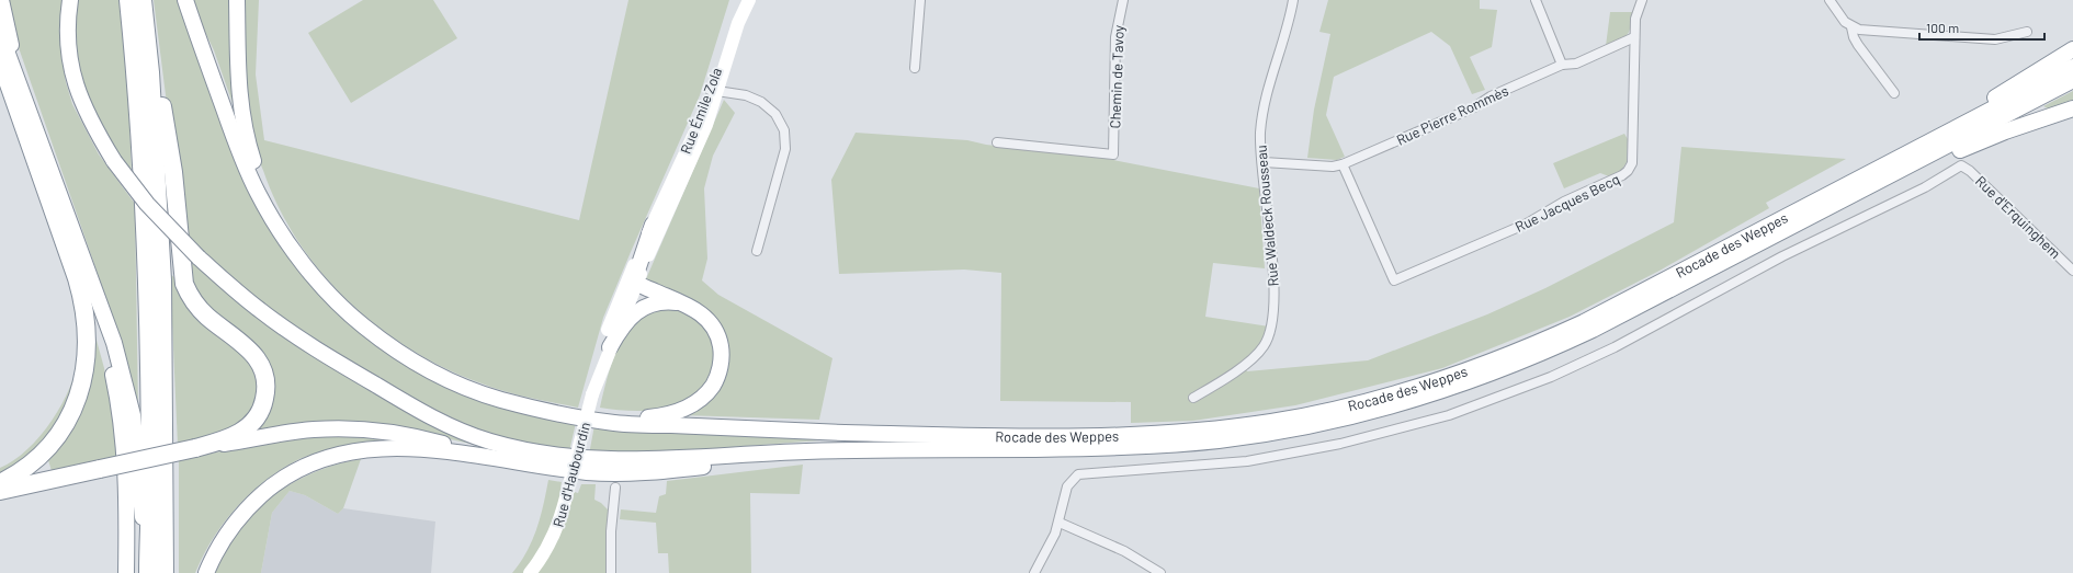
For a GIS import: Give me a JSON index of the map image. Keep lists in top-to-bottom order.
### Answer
{
  "streets": {
    "highway": ["Rocade des Weppes"],
    "main road": ["Rue Émile Zola", "Rue d'Haubourdin"],
    "street": [
      "Chemin de Tavoy",
      "Rue Pierre Rommès",
      "Rue Jacques Becq",
      "Rue Waldeck Rousseau",
      "Rue d'Erquinghem"
    ]
  },
  "crossings": [
    ["Rue Émile Zola", "Rue d'Haubourdin"],
    ["Rue Pierre Rommès", "Rue Jacques Becq"],
    ["Rue Pierre Rommès", "Rue Waldeck Rousseau"]
  ],
  "scale_bar": "100 m"
}
